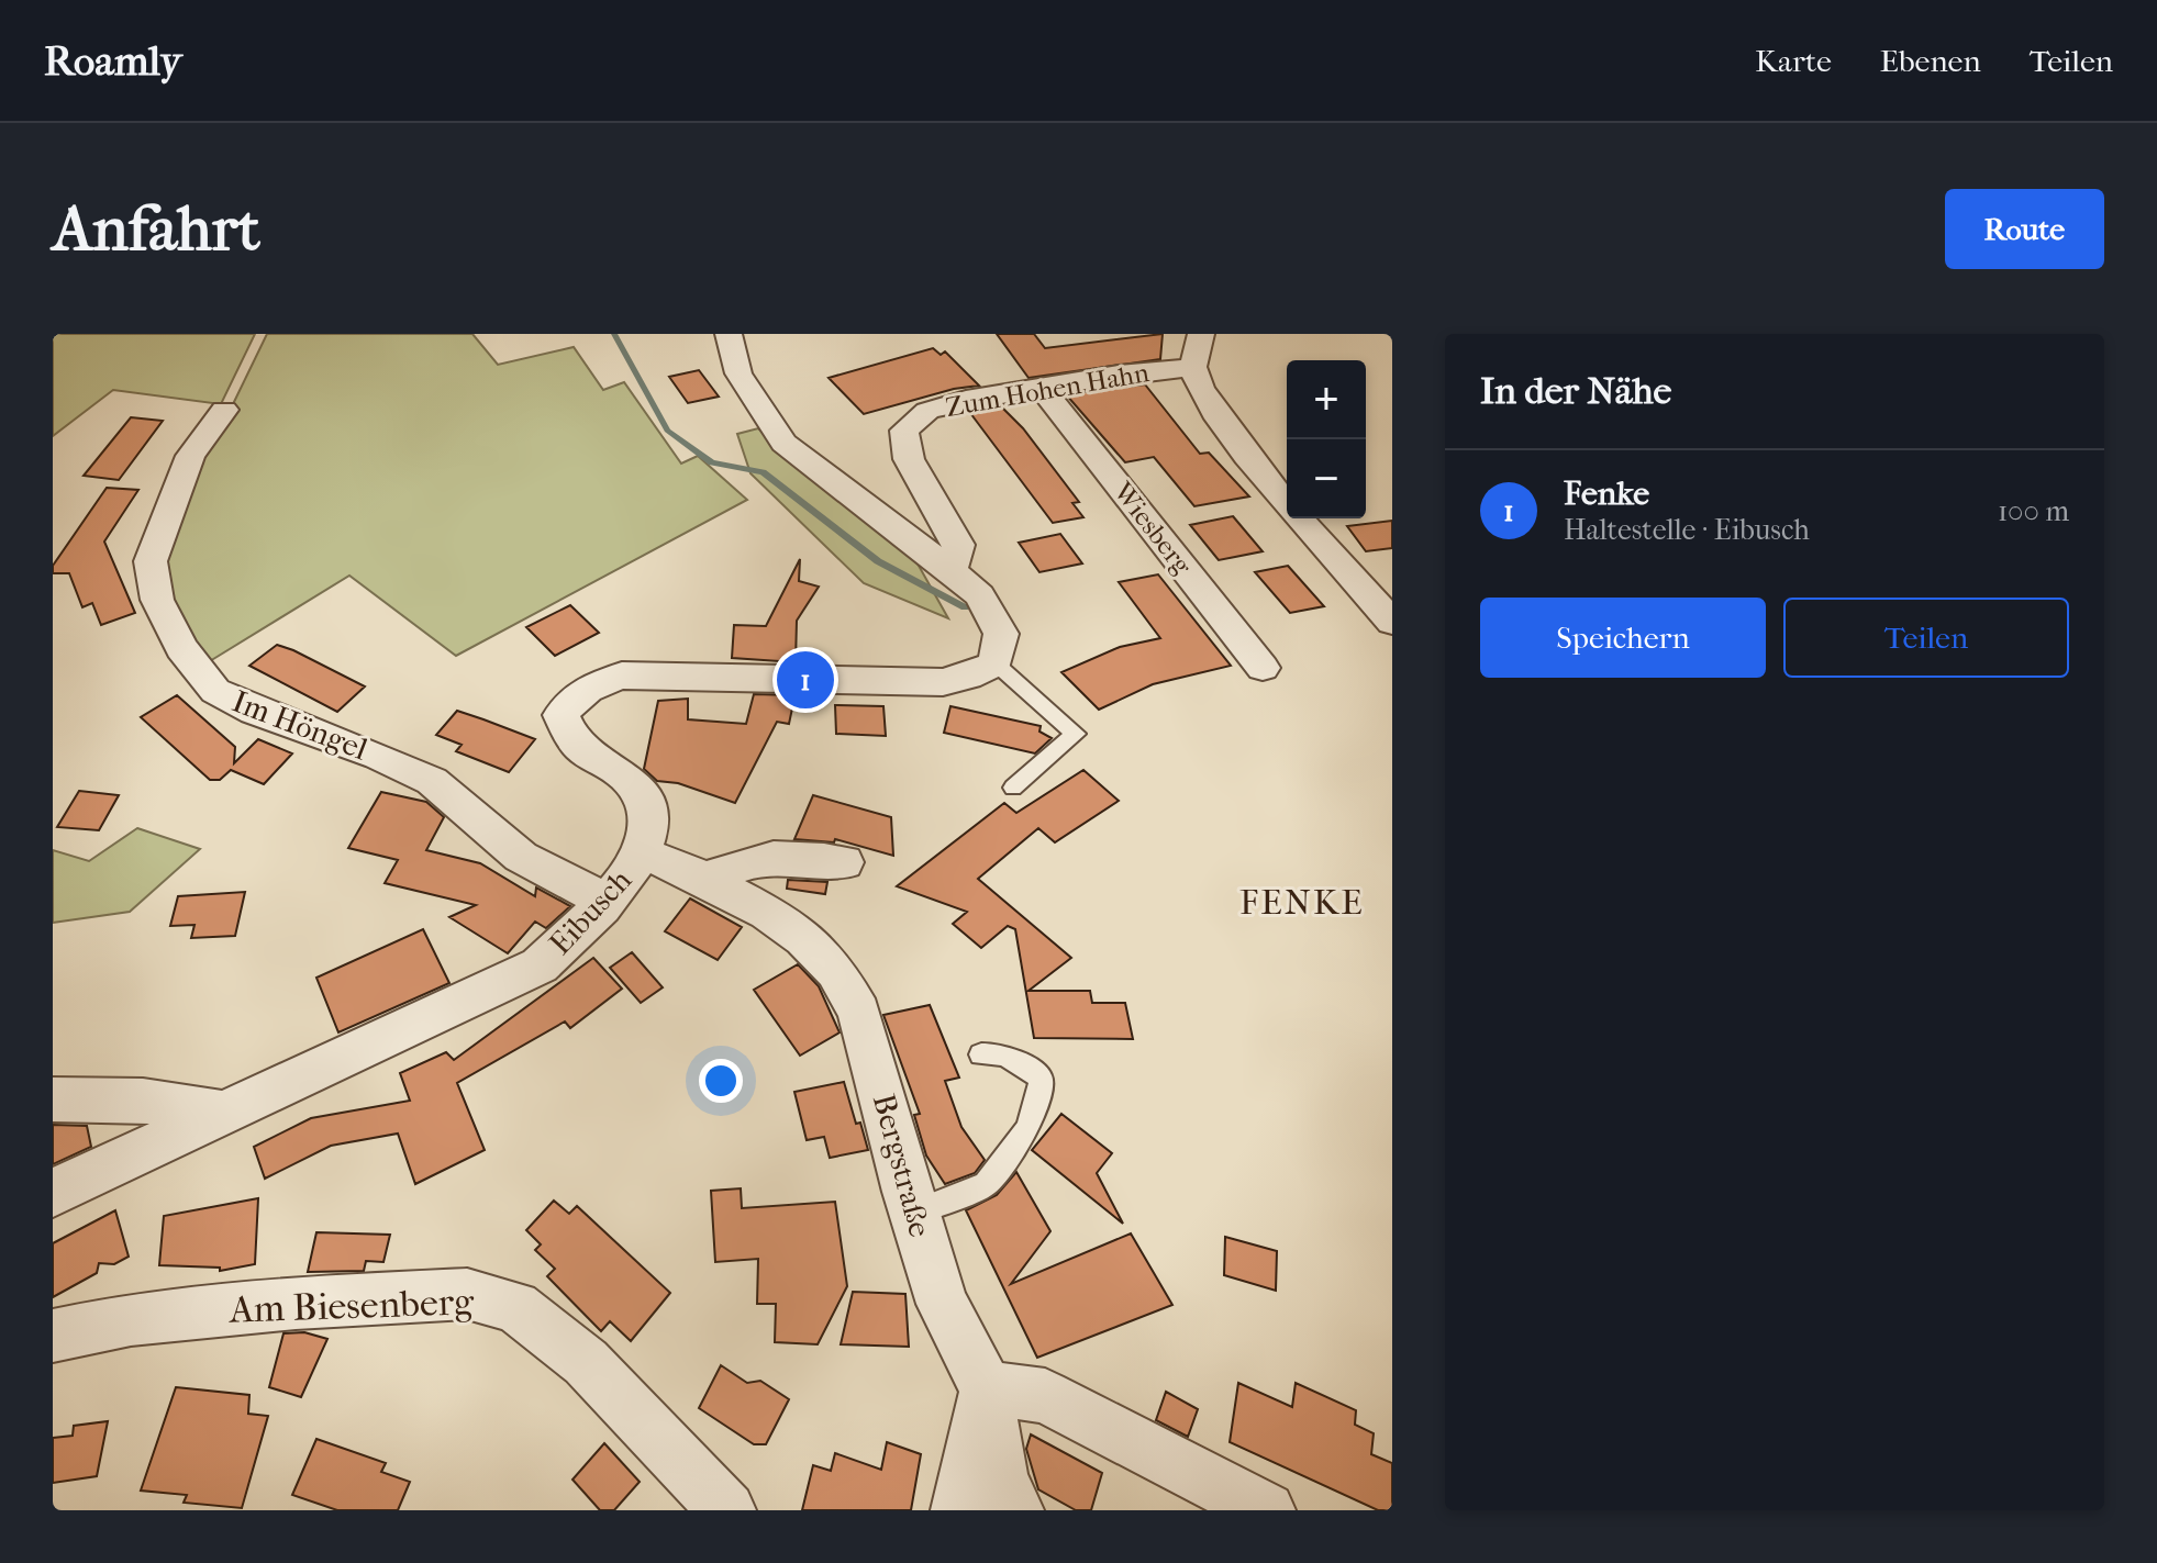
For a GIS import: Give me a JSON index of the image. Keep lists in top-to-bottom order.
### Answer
{
  "streets": {
    "street": [
      "Zum Hohen Hahn",
      "Wiesberg",
      "Im Höngel",
      "Eibusch",
      "Bergstraße",
      "Am Biesenberg"
    ]
  },
  "crossings": [
    ["Zum Hohen Hahn", "Wiesberg"],
    ["Im Höngel", "Eibusch"],
    ["Eibusch", "Bergstraße"]
  ],
  "districts": ["FENKE"],
  "page": {
    "header": "Roamly",
    "nav": ["Karte", "Ebenen", "Teilen"],
    "buttons": [
      "Route",
      ["Speichern", "Teilen"]
    ],
    "title": "Anfahrt",
    "heading": "In der Nähe",
    "map_buttons": ["+", "−"],
    "list": [
      {
        "mark": "1",
        "name": "Fenke",
        "note": "Haltestelle · Eibusch",
        "value": "100 m"
      }
    ],
    "pins": "1"
  }
}
